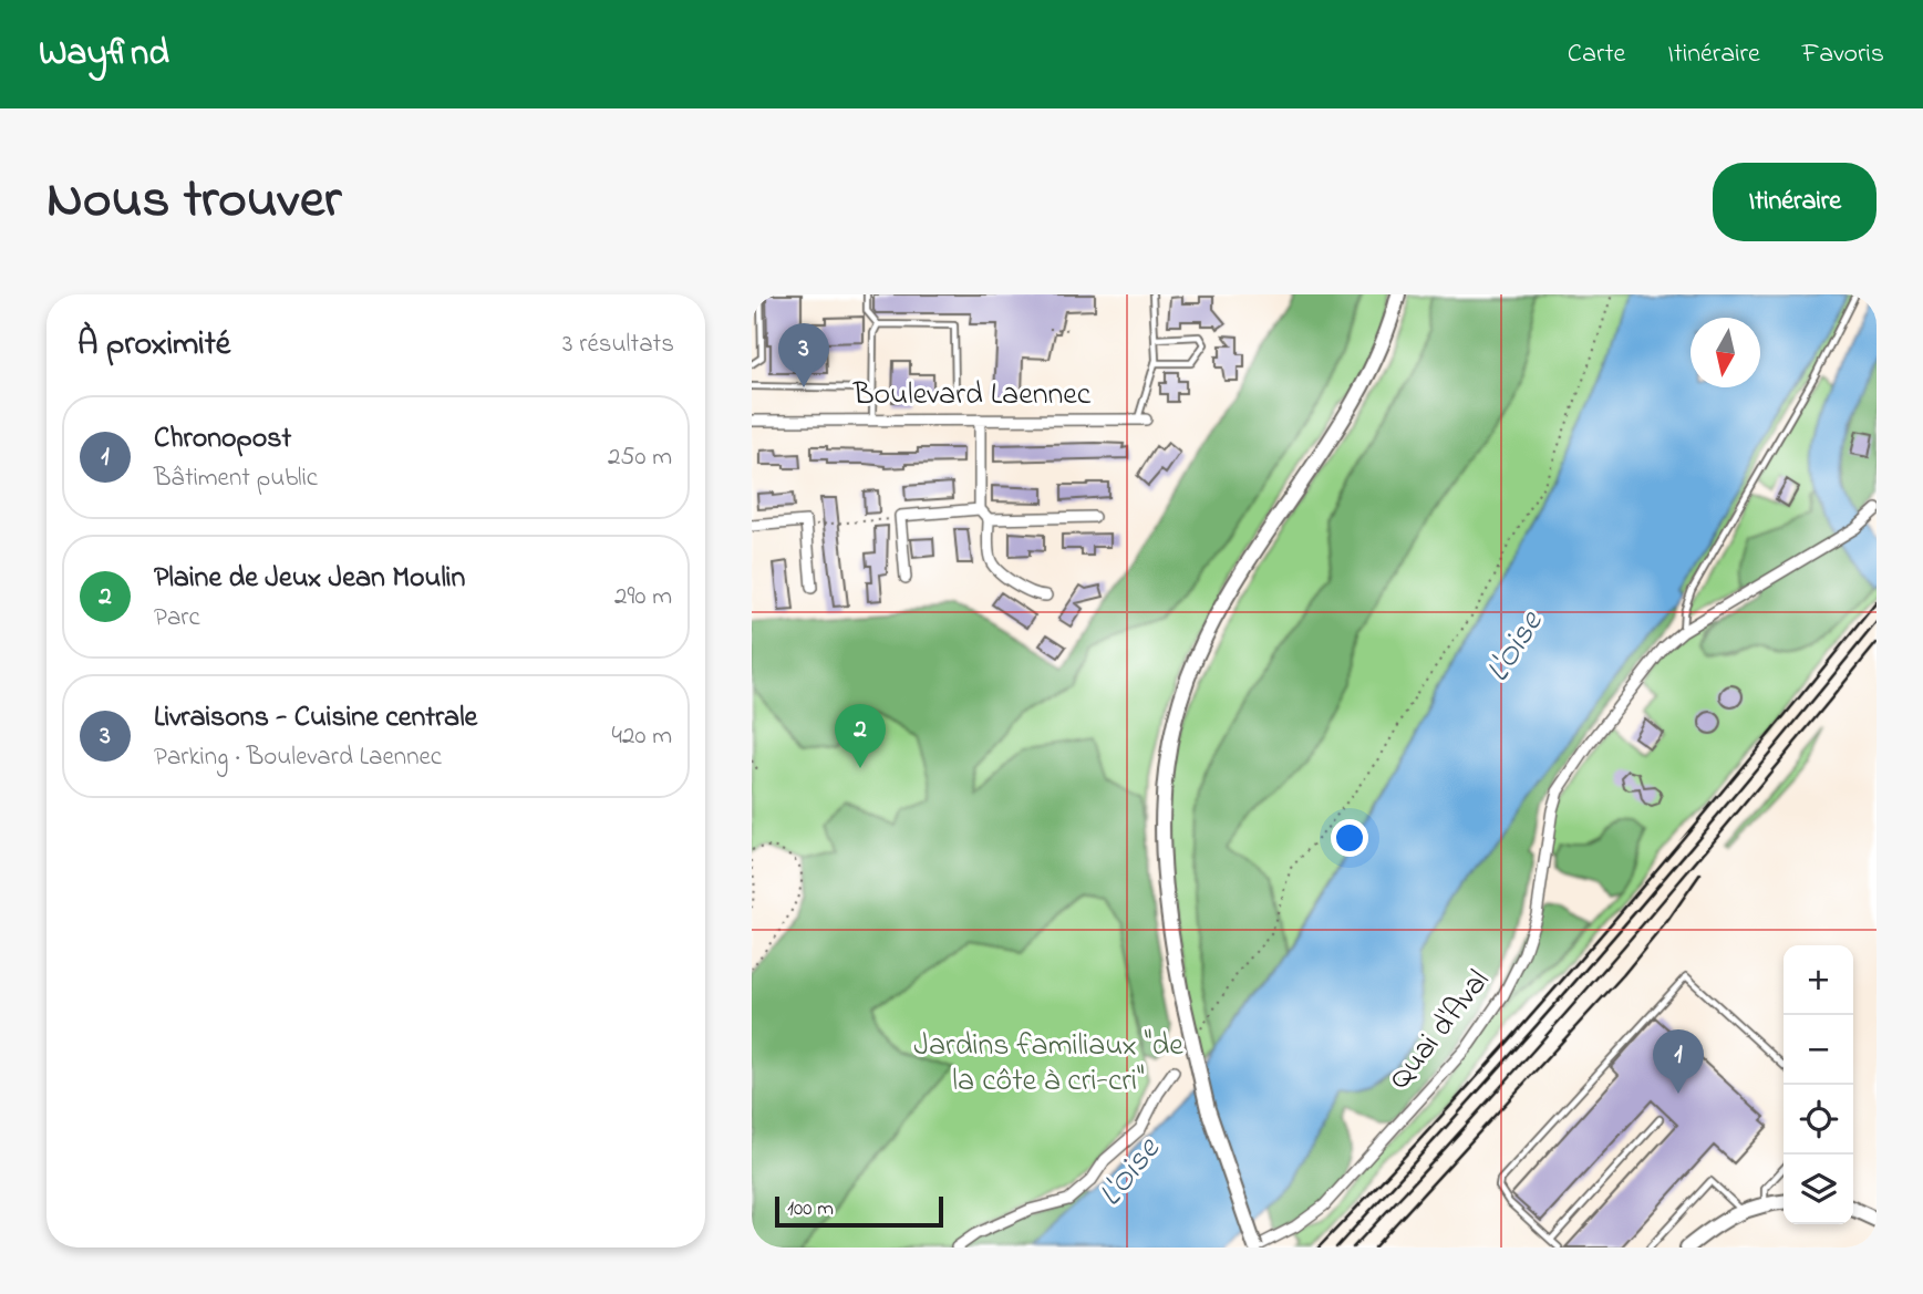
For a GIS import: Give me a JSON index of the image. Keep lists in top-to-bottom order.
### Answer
{
  "streets": {
    "street": ["Boulevard Laennec", "Quai d'Aval"]
  },
  "water": ["L'Oise"],
  "parks": ["Jardins familiaux \"de la côte à cri-cri\""],
  "scale_bar": "100 m",
  "north": "bottom",
  "page": {
    "header": "Wayfind",
    "nav": ["Carte", "Itinéraire", "Favoris"],
    "title": "Nous trouver",
    "buttons": "Itinéraire",
    "heading": ["À proximité", "3 résultats"],
    "pins": ["3", "2", "1"],
    "list": [
      {
        "mark": "1",
        "name": "Chronopost",
        "note": "Bâtiment public",
        "value": "250 m"
      },
      {
        "mark": "2",
        "name": "Plaine de Jeux Jean Moulin",
        "note": "Parc",
        "value": "290 m"
      },
      {
        "mark": "3",
        "name": "Livraisons - Cuisine centrale",
        "note": "Parking · Boulevard Laennec",
        "value": "420 m"
      }
    ],
    "map_buttons": ["+", "−"],
    "scale": "100 m"
  }
}
